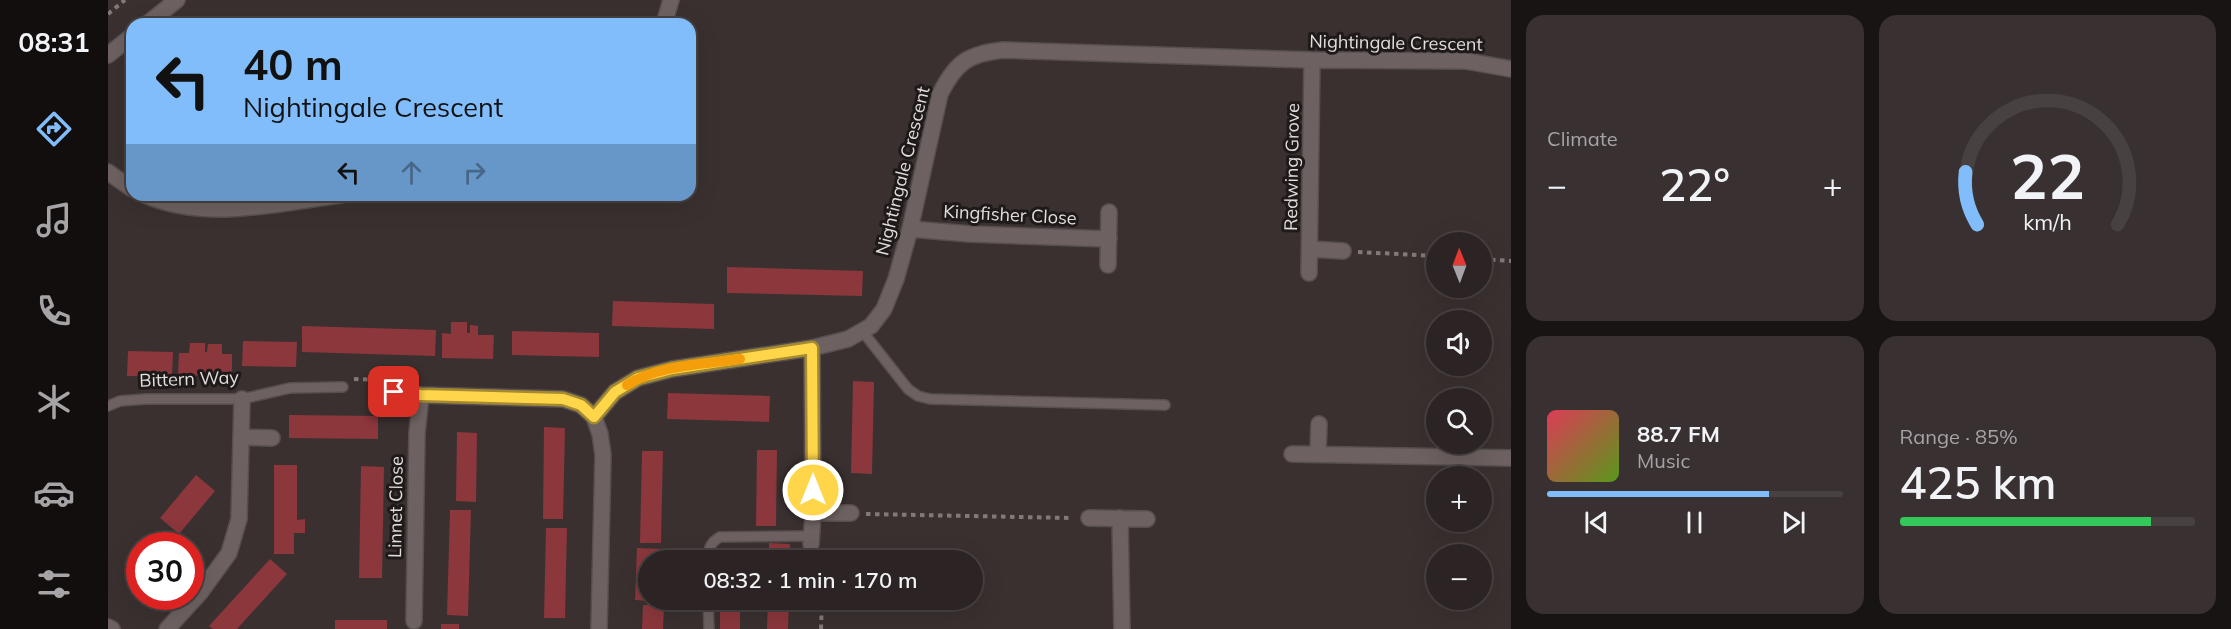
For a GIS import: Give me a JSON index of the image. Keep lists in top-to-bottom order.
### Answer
{
  "streets": {
    "street": [
      "Nightingale Crescent",
      "Redwing Grove",
      "Kingfisher Close",
      "Linnet Close"
    ],
    "lane": ["Bittern Way"]
  },
  "crossings": [
    ["Nightingale Crescent", "Redwing Grove"],
    ["Nightingale Crescent", "Kingfisher Close"]
  ],
  "north": "top",
  "page": {
    "tabs": "08:31",
    "tile": [
      "Climate",
      ["Range · 85%", "425 km"]
    ],
    "turn": ["40 m", "Nightingale Crescent"],
    "heat": ["−", "22°", "+"],
    "map_buttons": ["+", "−"],
    "song": ["88.7 FM", "Music"],
    "limit": "30",
    "trip": "08:32 · 1 min · 170 m",
    "gauge": ["22", "km/h"]
  }
}
